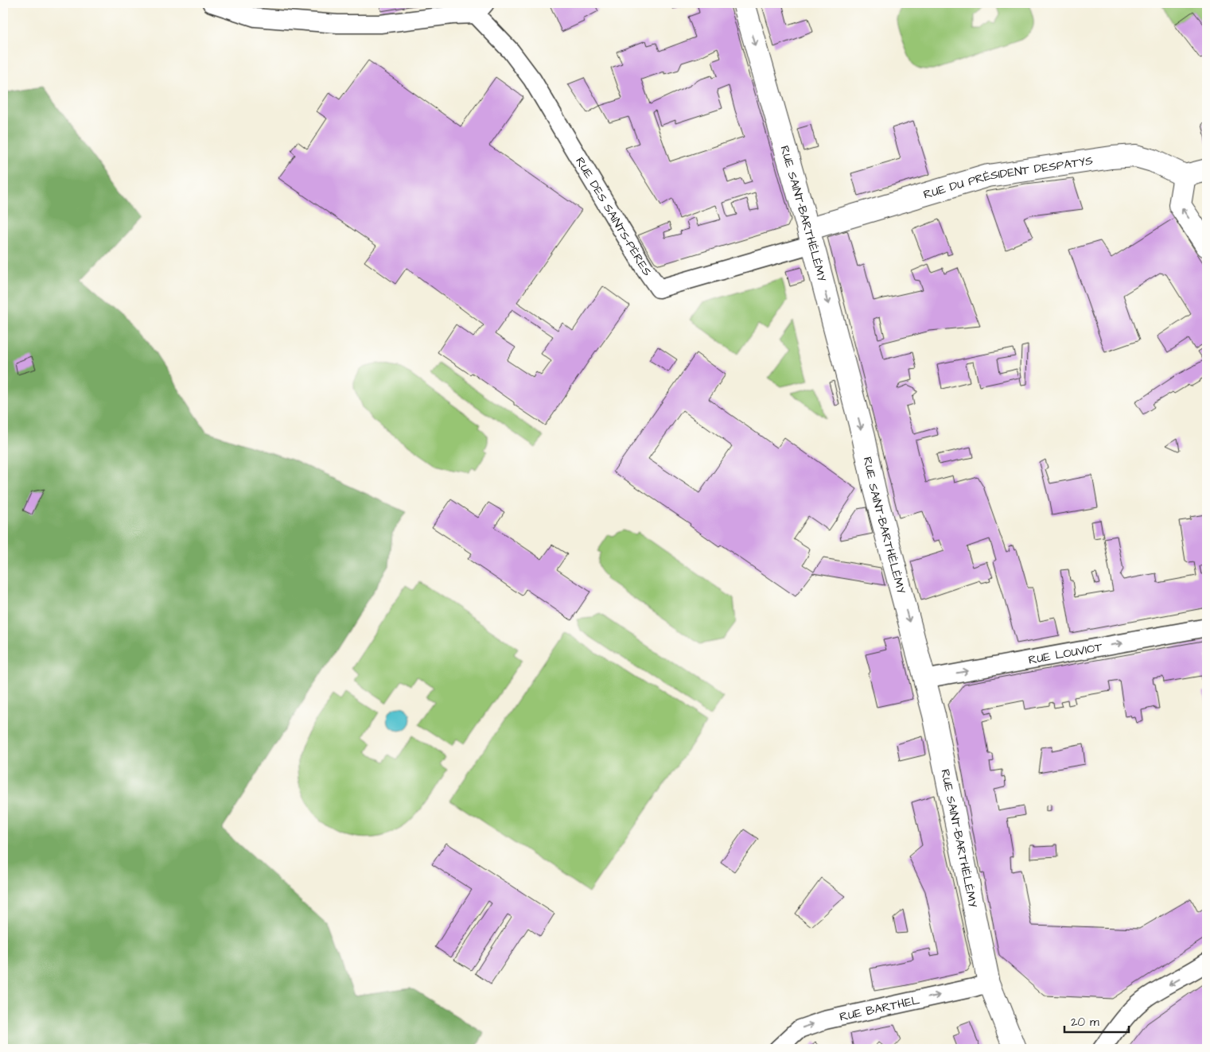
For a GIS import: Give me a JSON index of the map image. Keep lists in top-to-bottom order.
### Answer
{
  "streets": {
    "main road": ["RUE DU PRÉSIDENT DESPATYS", "RUE SAINT-BARTHÉLÉMY"],
    "street": ["RUE DES SAINTS-PÈRES", "RUE LOUVIOT", "RUE BARTHEL"]
  },
  "crossings": [
    ["RUE DU PRÉSIDENT DESPATYS", "RUE SAINT-BARTHÉLÉMY"],
    ["RUE DU PRÉSIDENT DESPATYS", "RUE DES SAINTS-PÈRES"],
    ["RUE SAINT-BARTHÉLÉMY", "RUE DES SAINTS-PÈRES"],
    ["RUE SAINT-BARTHÉLÉMY", "RUE LOUVIOT"],
    ["RUE SAINT-BARTHÉLÉMY", "RUE BARTHEL"]
  ],
  "one_way": ["RUE SAINT-BARTHÉLÉMY", "RUE LOUVIOT", "RUE BARTHEL"],
  "scale_bar": "20 m"
}
